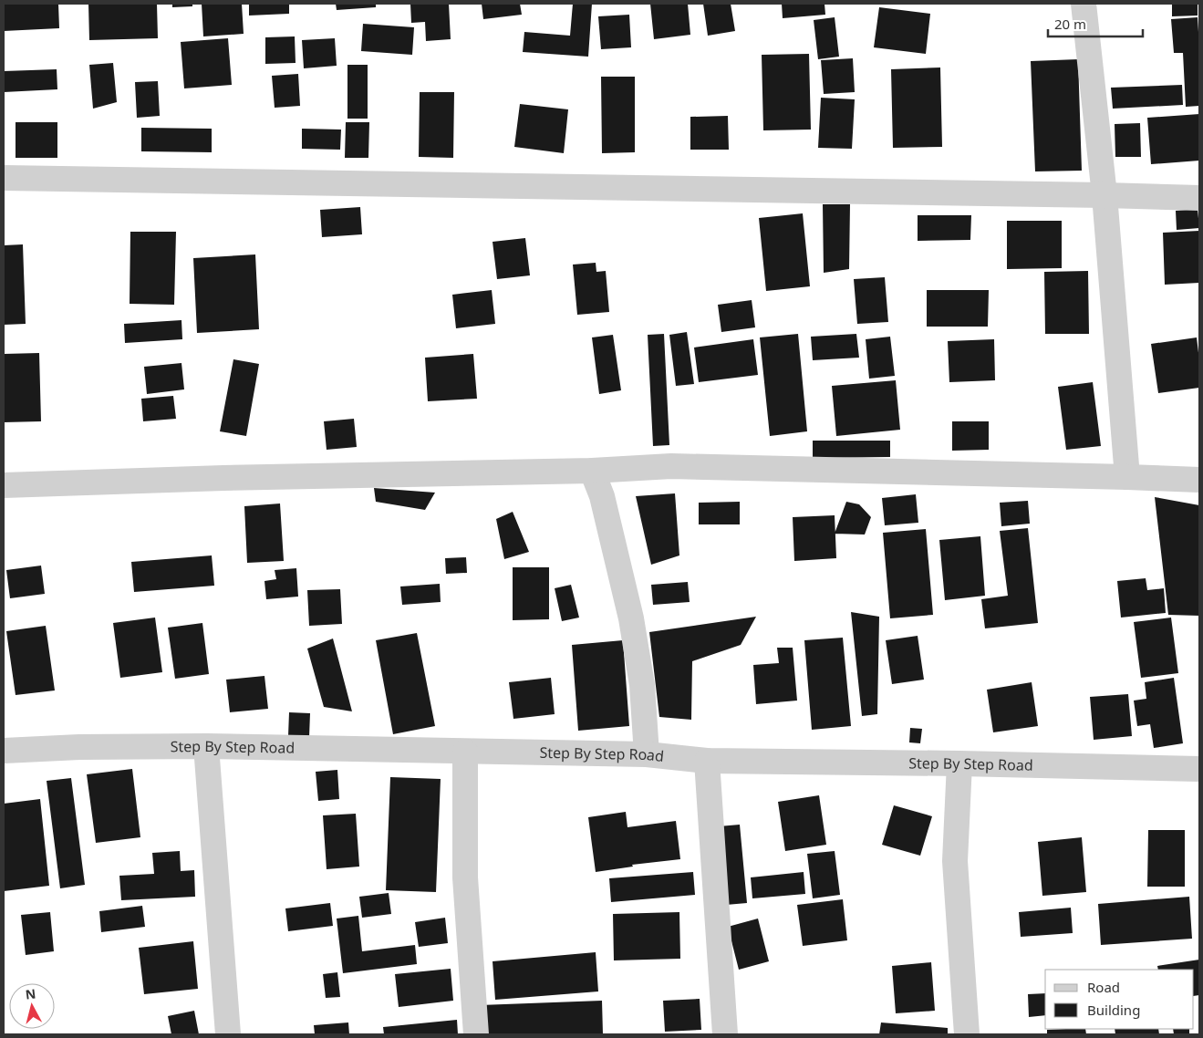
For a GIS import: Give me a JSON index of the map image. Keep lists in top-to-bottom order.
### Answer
{
  "streets": {
    "street": ["Step By Step Road"]
  },
  "legend": ["Road", "Building"],
  "scale_bar": "20 m",
  "north": "top"
}
